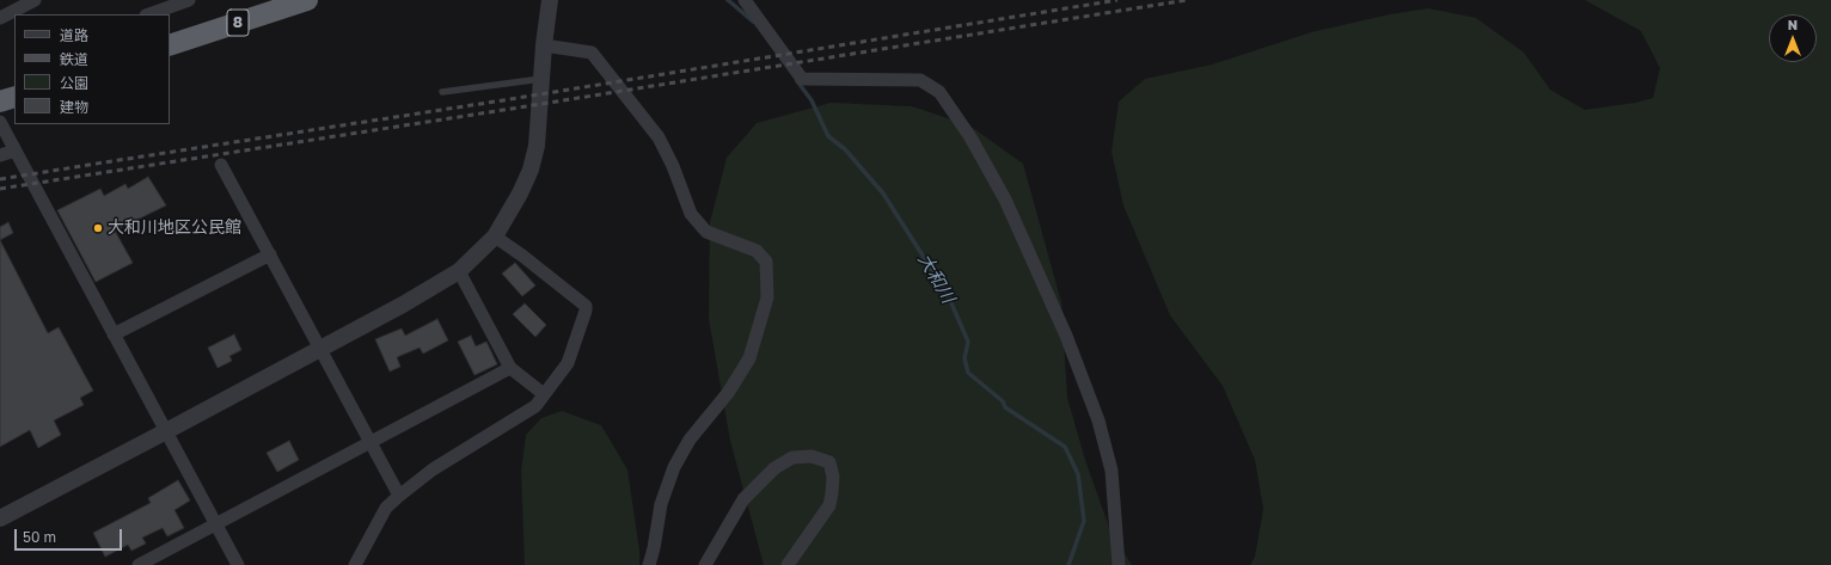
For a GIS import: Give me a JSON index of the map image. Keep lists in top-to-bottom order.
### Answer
{
  "streets": {
    "highway": ["8"]
  },
  "water": ["大和川"],
  "places": ["大和川地区公民館"],
  "legend": [
    "道路",
    "鉄道",
    "公園",
    "建物"
  ],
  "scale_bar": "50 m",
  "north": "top"
}
